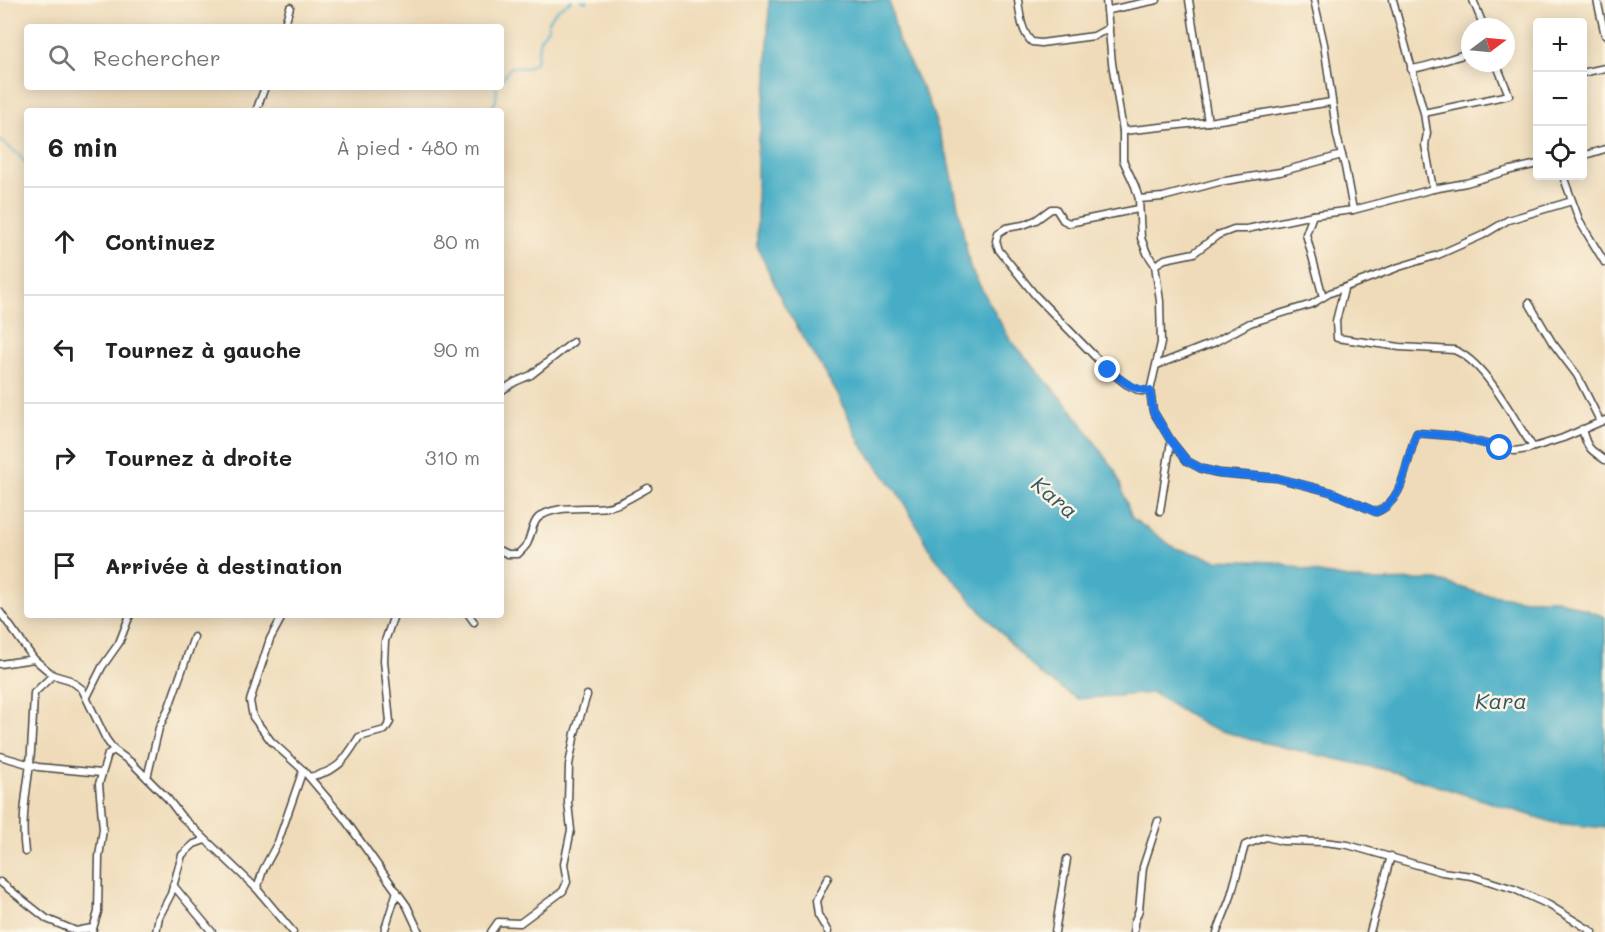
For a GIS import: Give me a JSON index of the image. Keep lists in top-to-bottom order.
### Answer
{
  "water": ["Kara"],
  "north": "right",
  "page": {
    "map_buttons": ["+", "−"],
    "search": "Rechercher",
    "heading": ["6 min", "À pied · 480 m"],
    "list": [
      ["Continuez", "80 m"],
      ["Tournez à gauche", "90 m"],
      ["Tournez à droite", "310 m"],
      "Arrivée à destination"
    ]
  }
}
